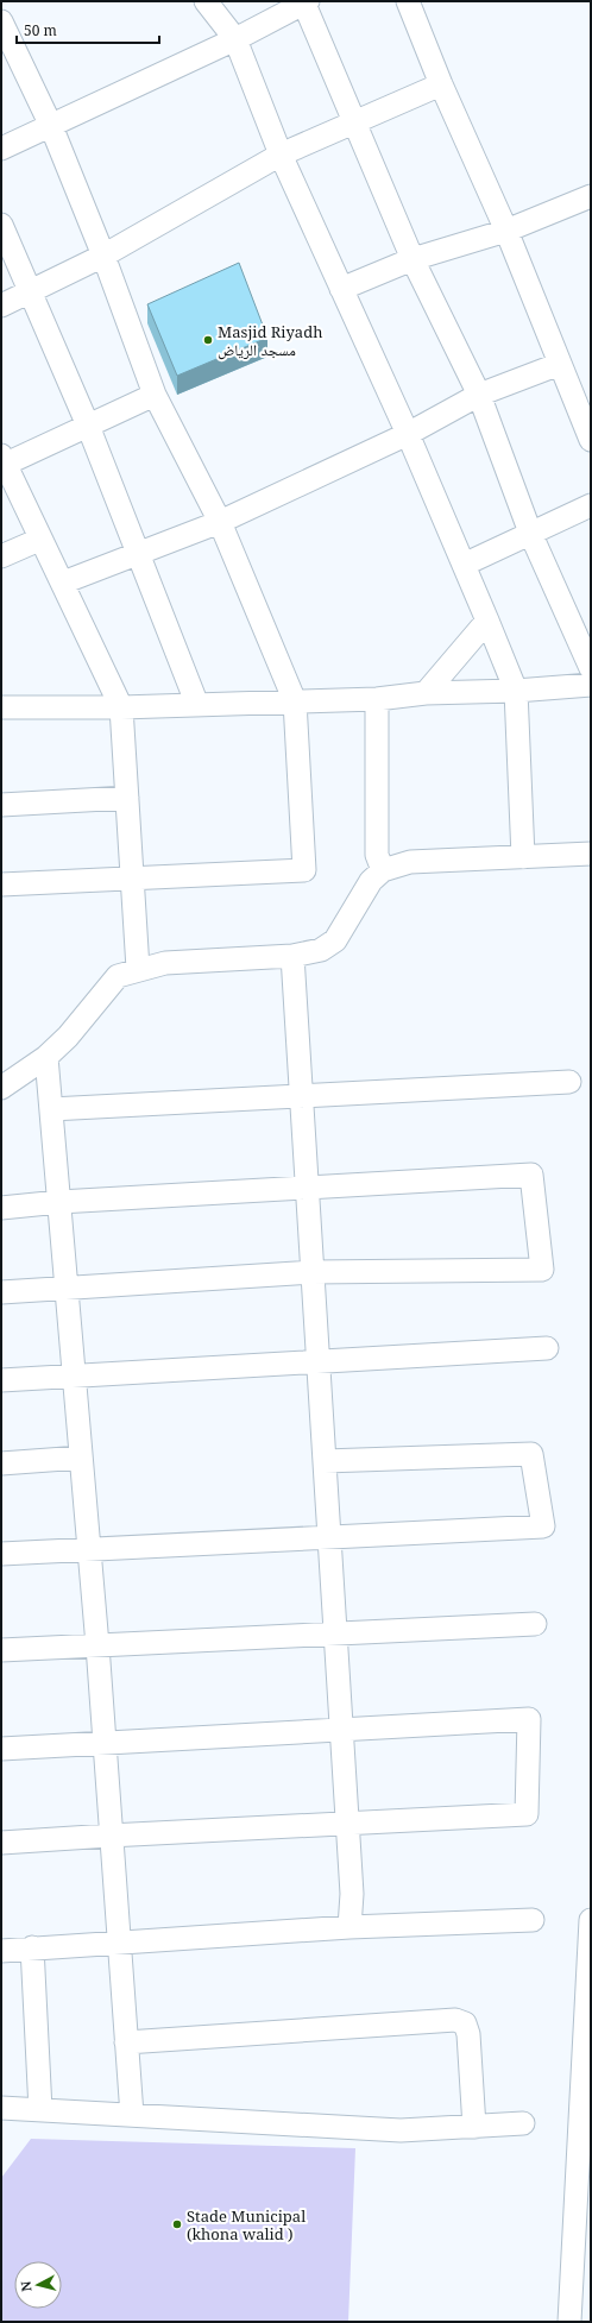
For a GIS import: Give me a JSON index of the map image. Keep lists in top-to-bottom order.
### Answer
{
  "places": ["Masjid Riyadh مسجد الرياض", "Stade Municipal (khona walid )"],
  "scale_bar": "50 m",
  "north": "left"
}
